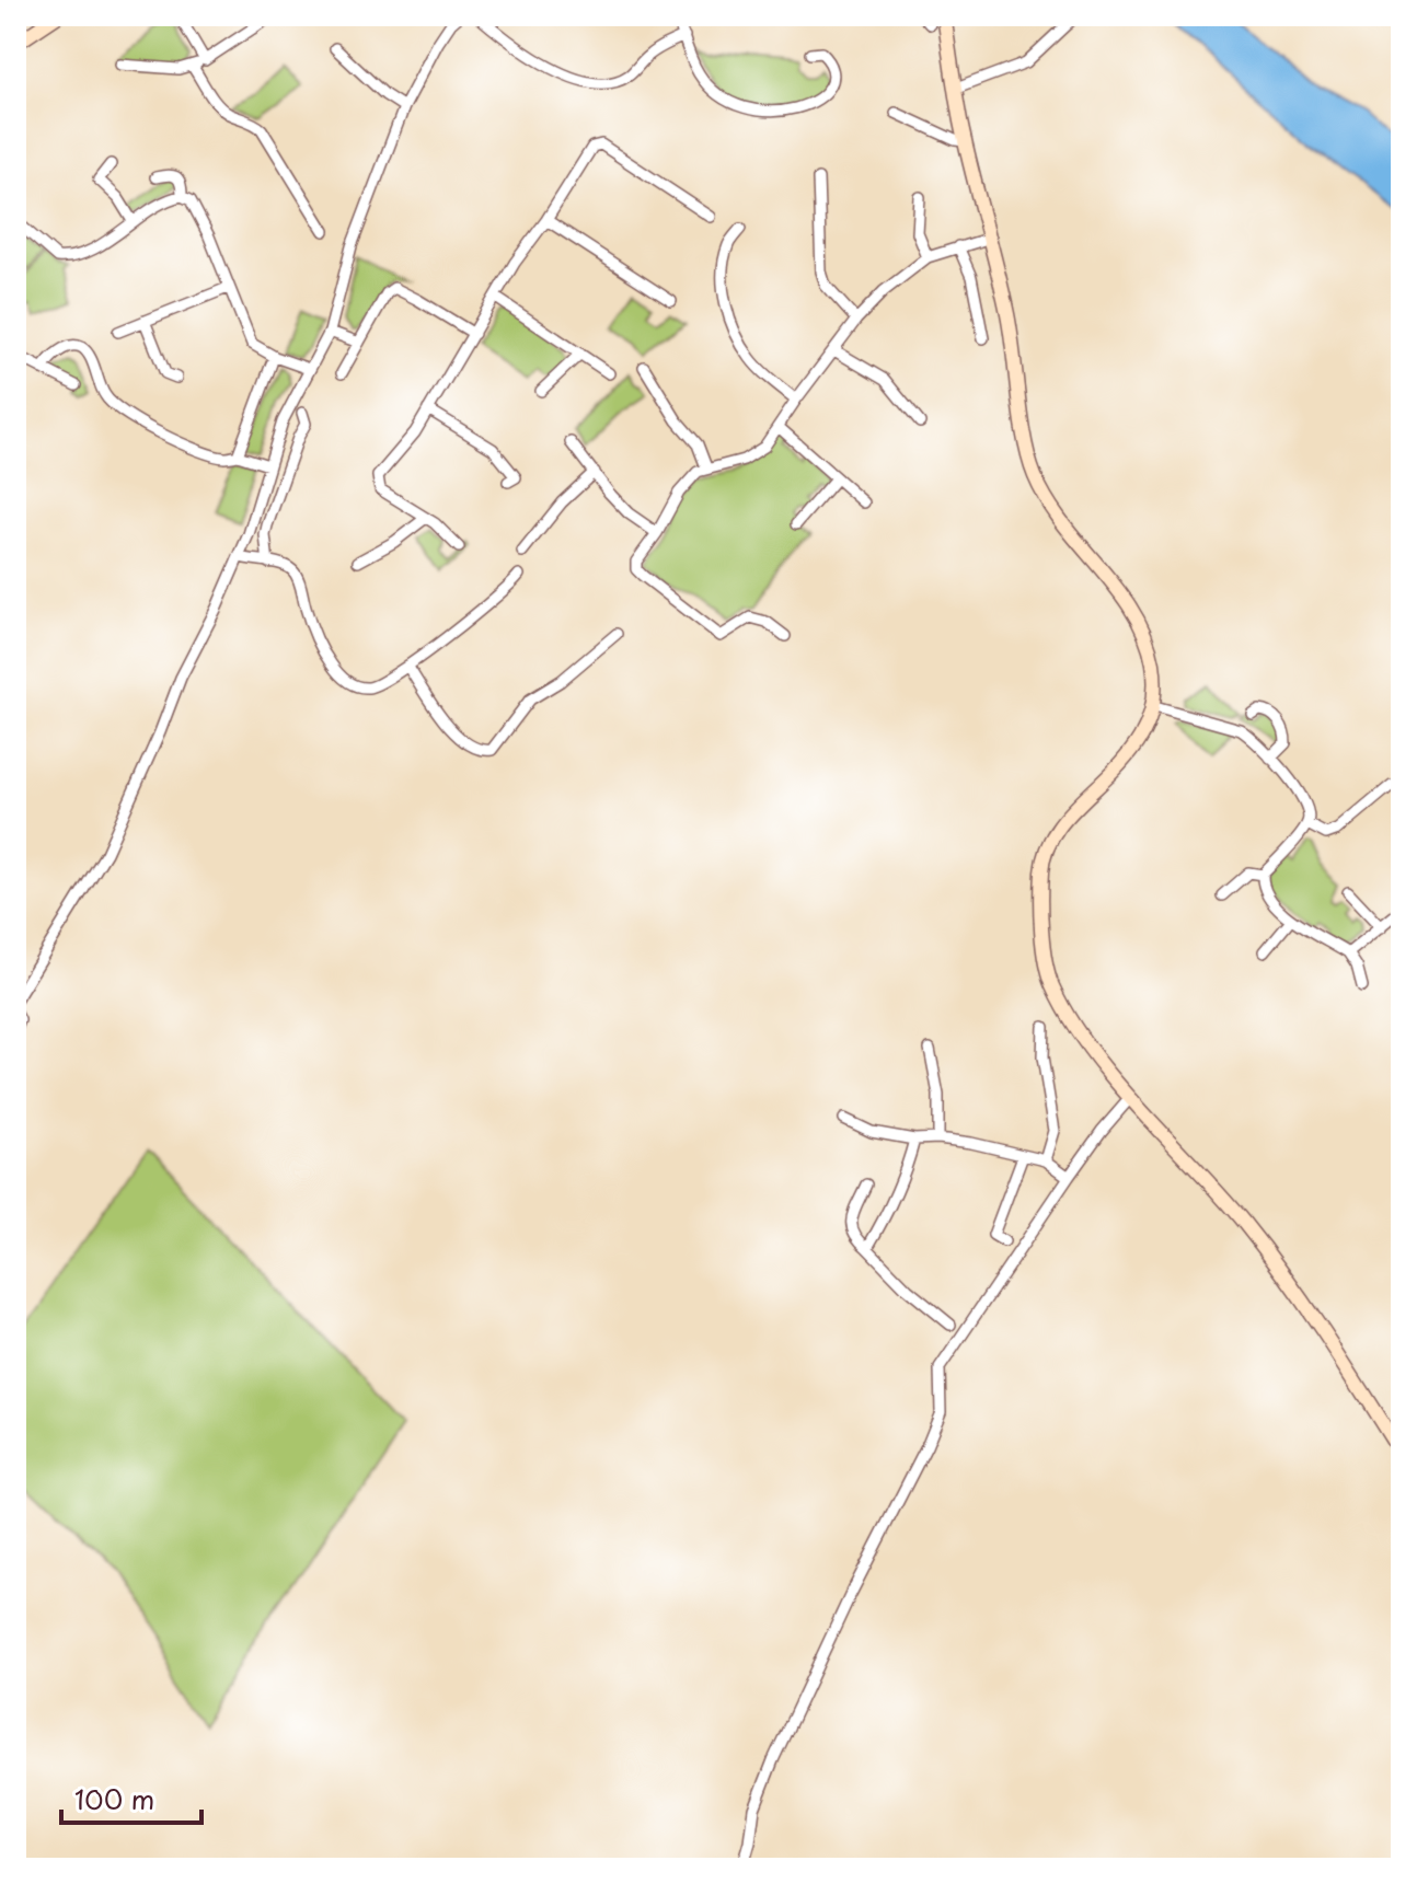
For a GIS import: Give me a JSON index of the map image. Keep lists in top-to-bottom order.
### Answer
{
  "scale_bar": "100 m"
}
